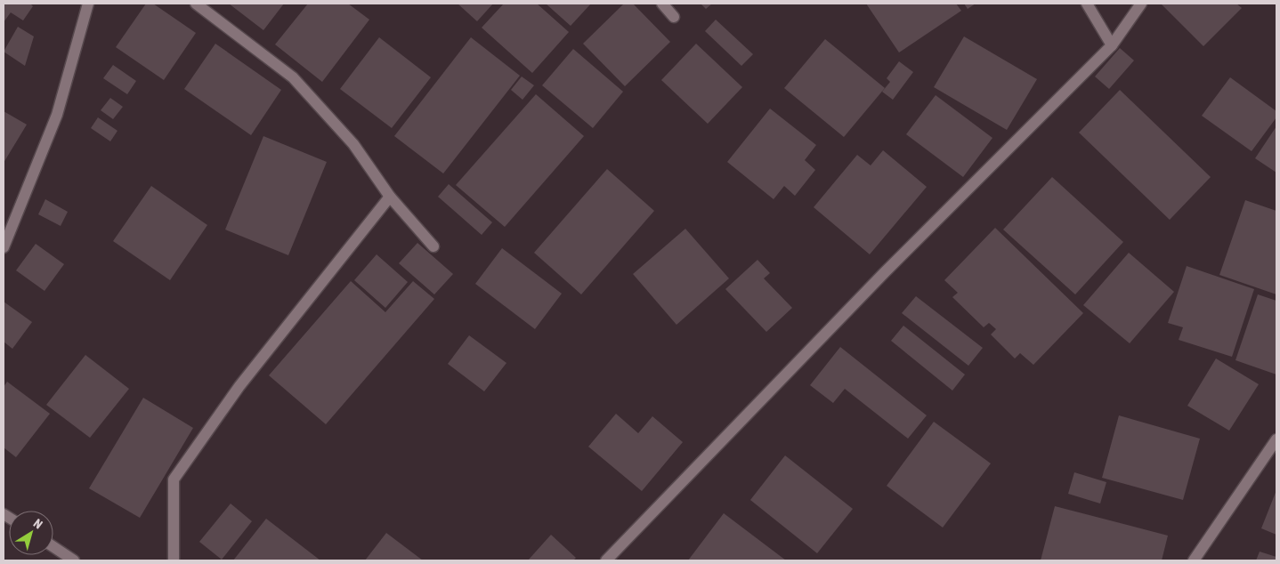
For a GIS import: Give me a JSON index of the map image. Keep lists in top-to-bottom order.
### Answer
{
  "north": "top right"
}
